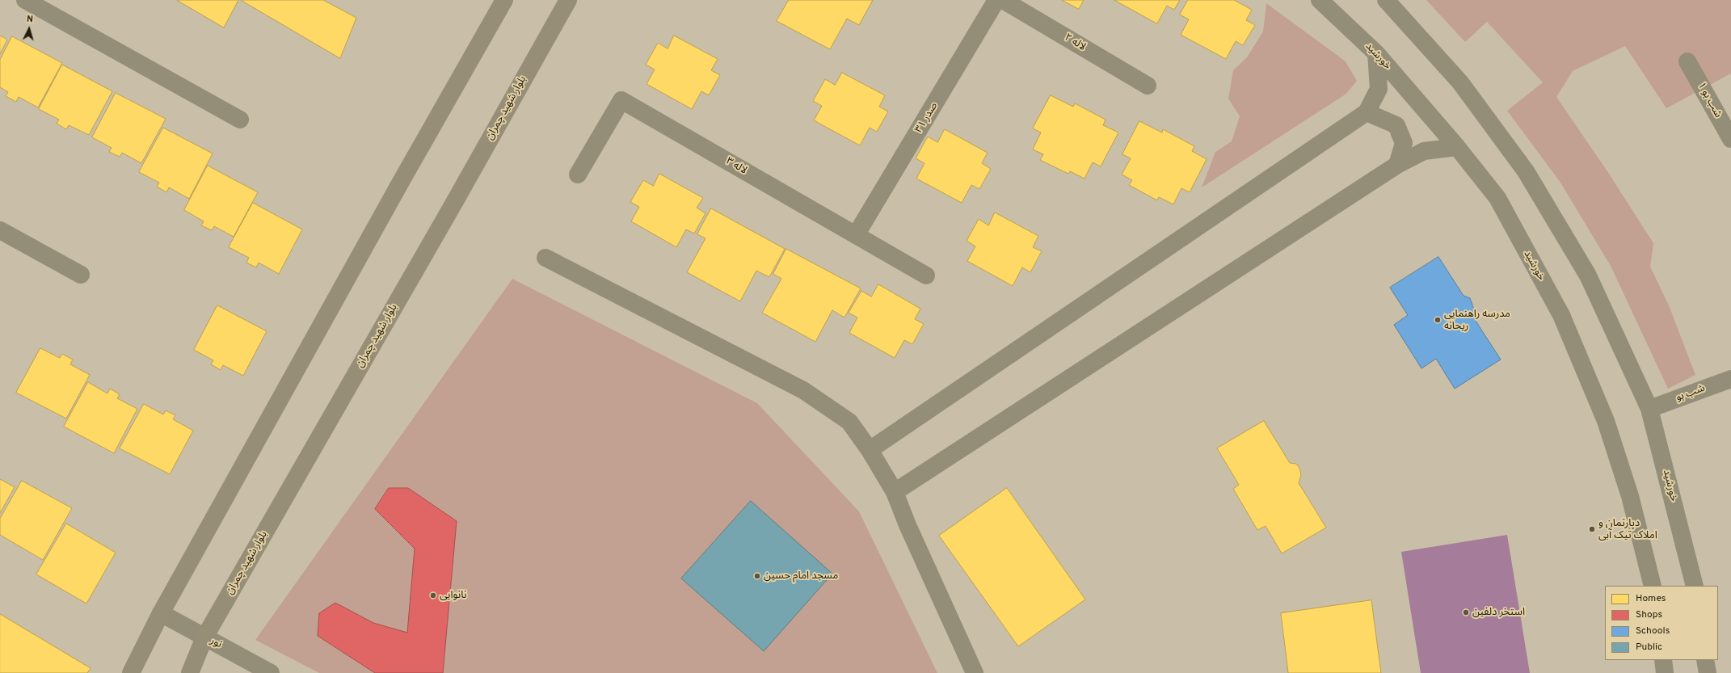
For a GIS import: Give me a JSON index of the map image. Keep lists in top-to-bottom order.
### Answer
{
  "streets": {
    "main road": ["بلوار شهید چمران"],
    "street": [
      "لاله ۲",
      "خورشید",
      "شب بو ۱",
      "صدر ۳۱",
      "لاله ۳",
      "شب بو",
      "نور"
    ]
  },
  "crossings": [
    ["خورشید", "شب بو"],
    ["بلوار شهید چمران", "نور"],
    ["صدر ۳۱", "لاله ۳"]
  ],
  "places": [
    "مدرسه راهنمایی ریحانه",
    "دپارتمان و املاک تیک آبی",
    "مسجد امام‌ حسین",
    "نانوایی",
    "استخر دلفین"
  ],
  "legend": [
    "Homes",
    "Shops",
    "Schools",
    "Public"
  ],
  "north": "top"
}
